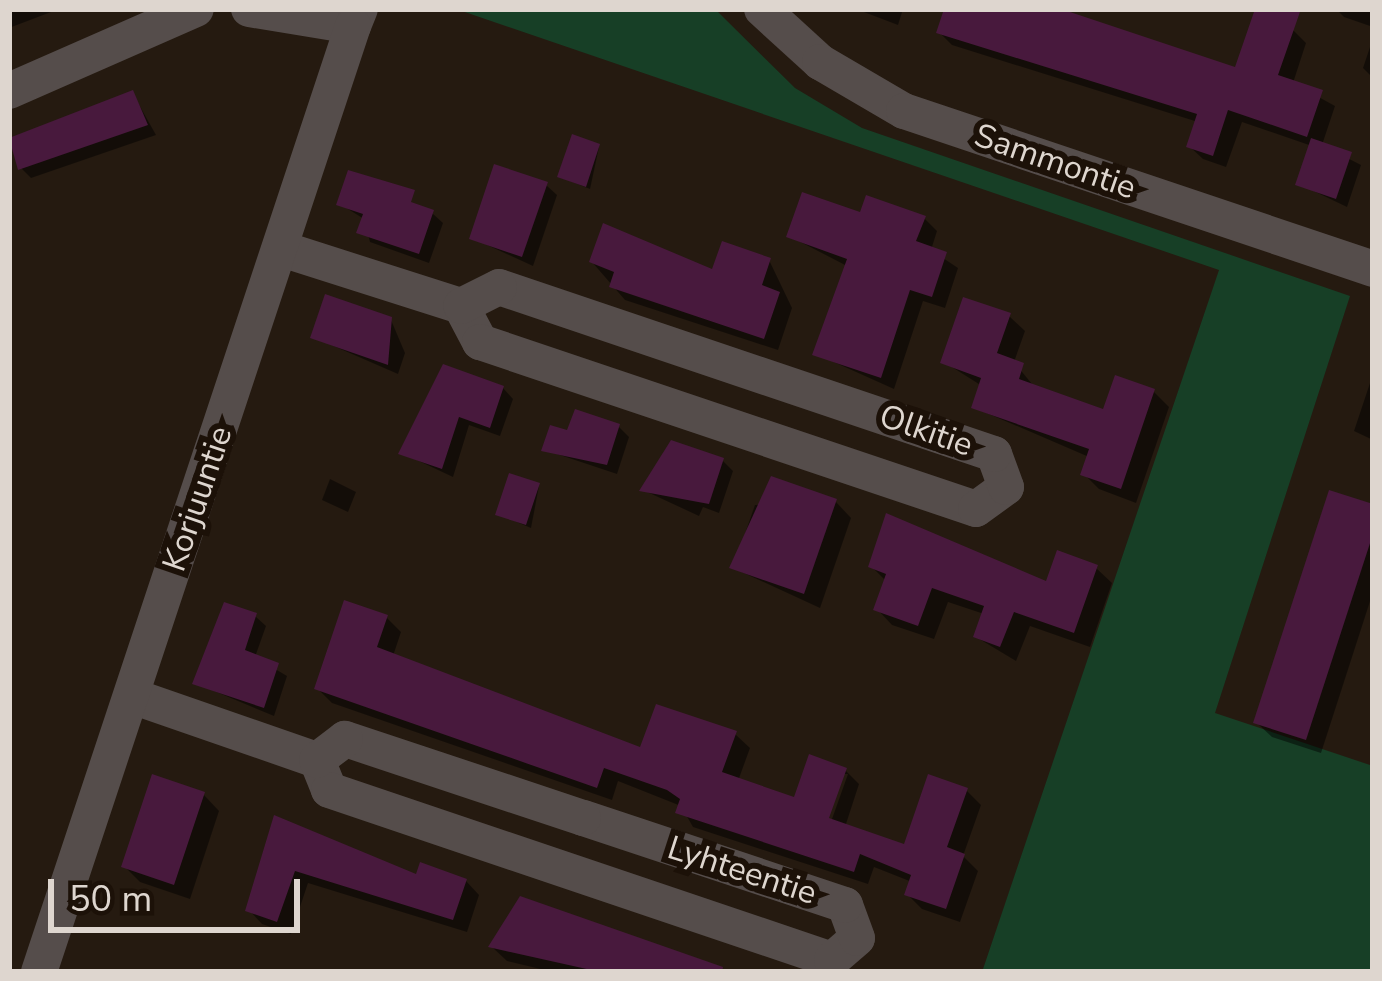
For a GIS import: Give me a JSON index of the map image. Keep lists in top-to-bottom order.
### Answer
{
  "streets": {
    "street": [
      "Sammontie",
      "Olkitie",
      "Korjuuntie",
      "Lyhteentie"
    ]
  },
  "crossings": [
    ["Korjuuntie", "Lyhteentie"]
  ],
  "scale_bar": "50 m"
}
